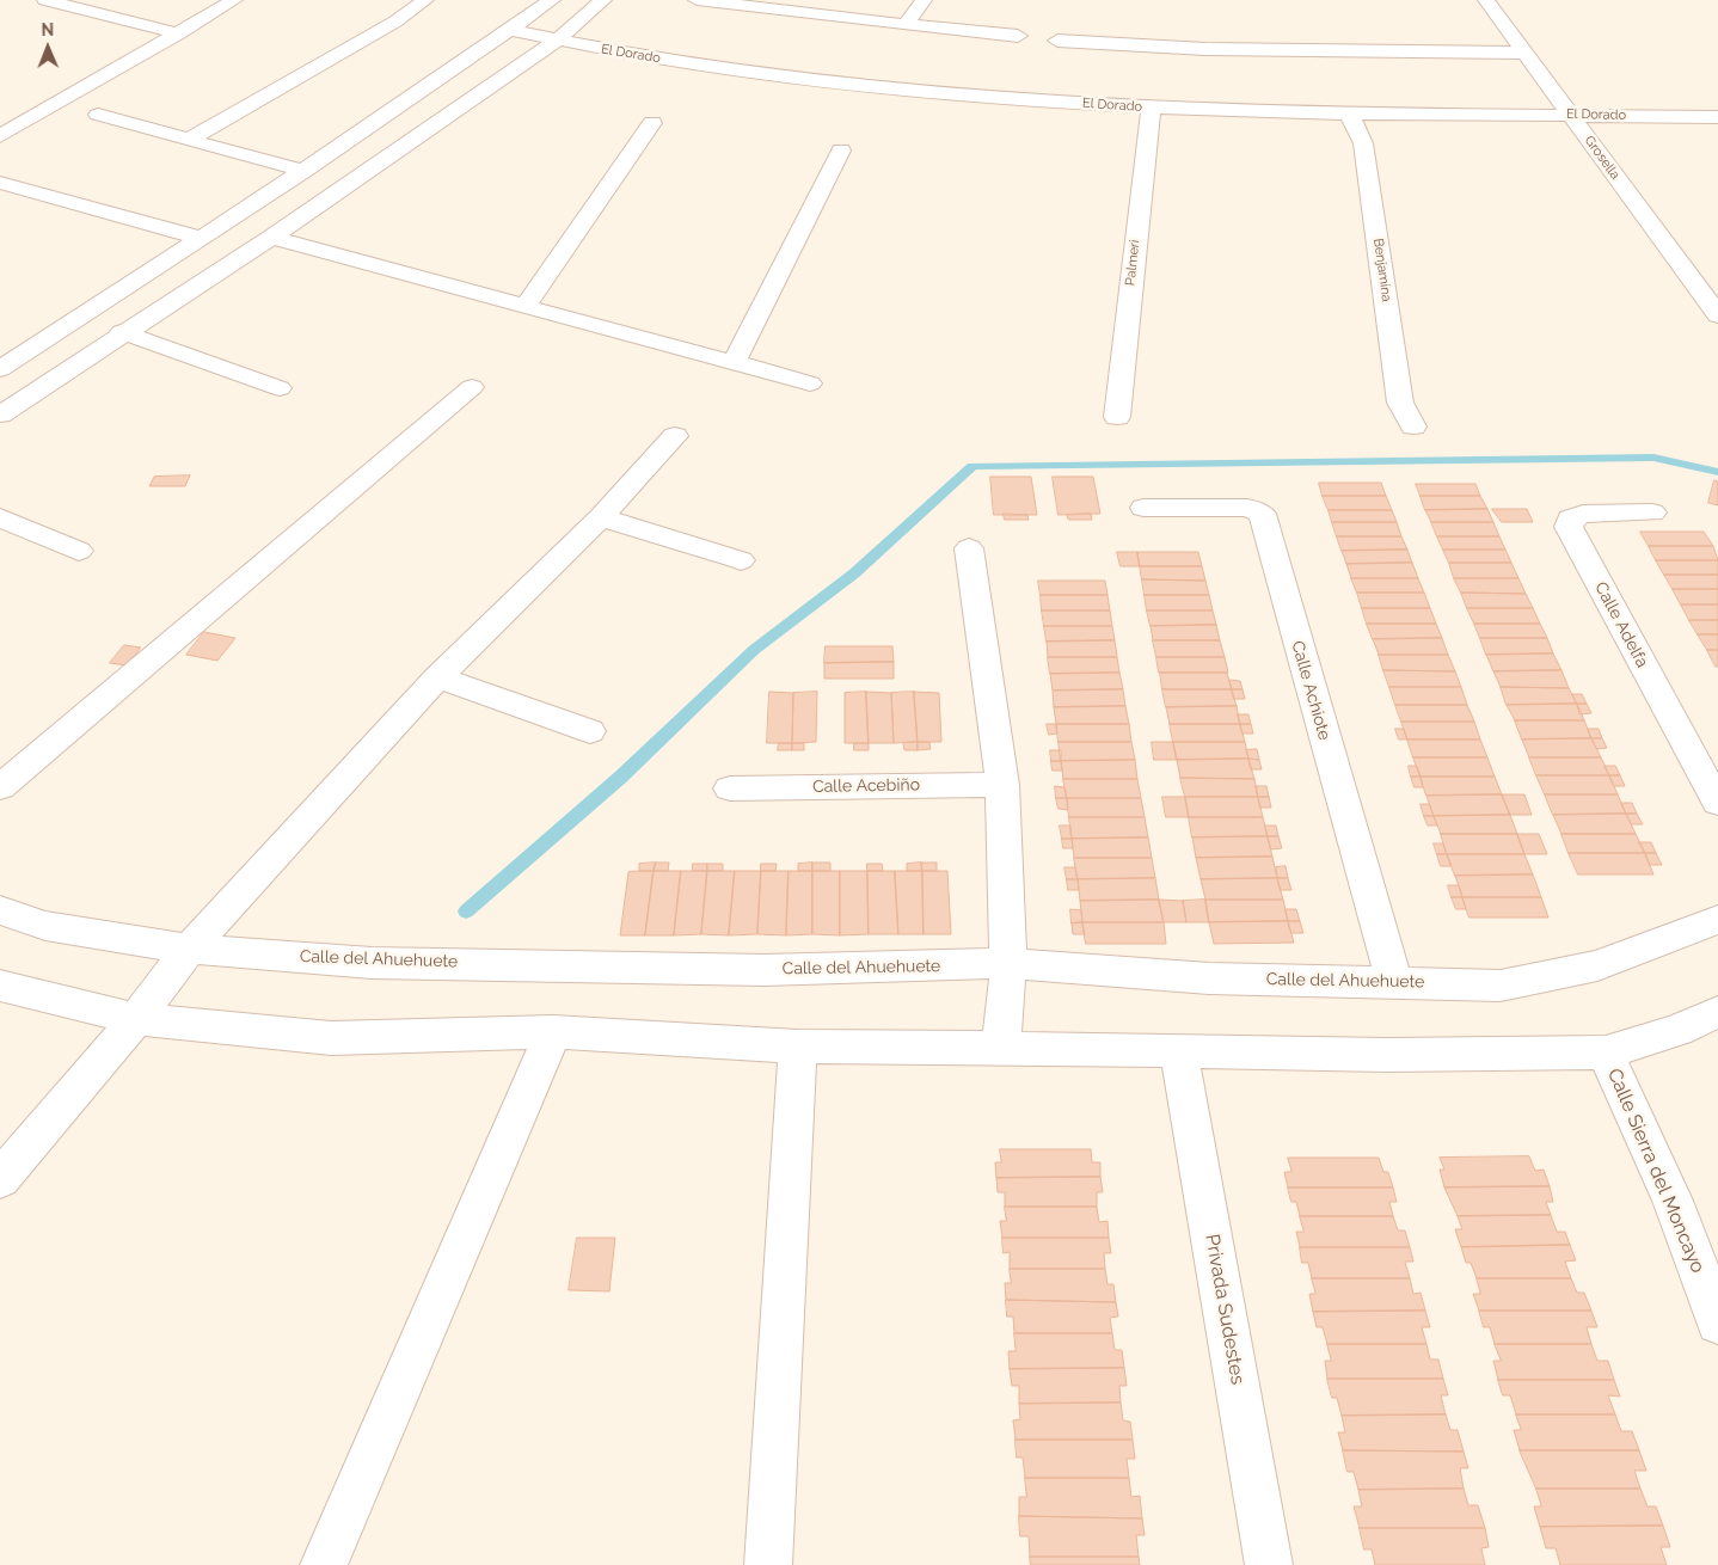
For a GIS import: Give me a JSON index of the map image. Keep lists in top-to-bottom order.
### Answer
{
  "streets": {
    "street": [
      "El Dorado",
      "Grosella",
      "Palmeri",
      "Benjamina",
      "Calle Adelfa",
      "Calle Achiote",
      "Calle Acebiño",
      "Calle del Ahuehuete",
      "Calle Sierra del Moncayo",
      "Privada Sudestes"
    ]
  },
  "crossings": [
    ["El Dorado", "Grosella"],
    ["El Dorado", "Palmeri"],
    ["El Dorado", "Benjamina"],
    ["Calle Achiote", "Calle del Ahuehuete"]
  ],
  "north": "top"
}
